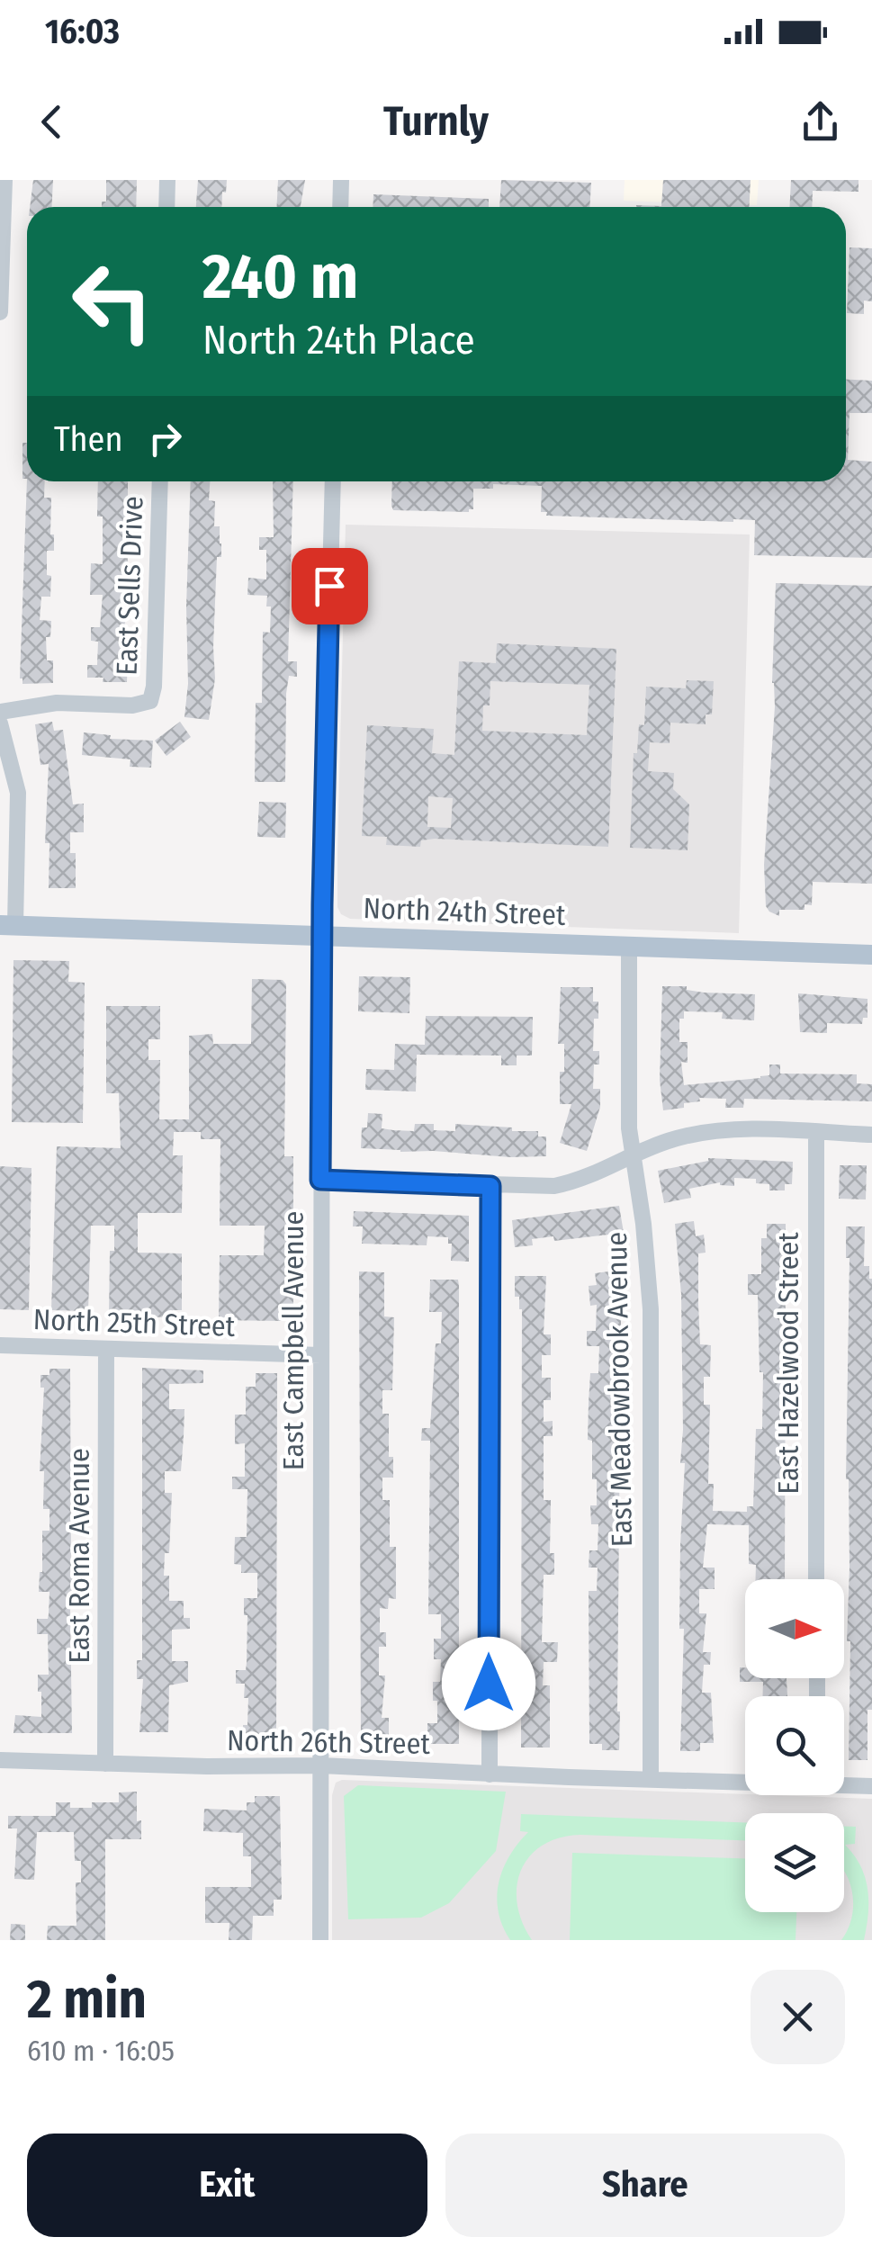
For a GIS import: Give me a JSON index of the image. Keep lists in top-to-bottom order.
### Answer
{
  "streets": {
    "main road": ["North 24th Street"],
    "street": [
      "East Sells Drive",
      "North 25th Street",
      "East Campbell Avenue",
      "East Hazelwood Street",
      "East Meadowbrook Avenue",
      "East Roma Avenue",
      "North 26th Street"
    ]
  },
  "crossings": [
    ["North 24th Street", "East Campbell Avenue"],
    ["North 24th Street", "East Meadowbrook Avenue"],
    ["North 25th Street", "East Campbell Avenue"],
    ["North 25th Street", "East Roma Avenue"],
    ["East Campbell Avenue", "North 26th Street"],
    ["East Meadowbrook Avenue", "North 26th Street"],
    ["East Roma Avenue", "North 26th Street"]
  ],
  "north": "right",
  "page": {
    "status": "16:03",
    "header": "Turnly",
    "turn": ["240 m", "North 24th Place"],
    "then": "Then",
    "heading": ["2 min", "610 m · 16:05"],
    "buttons": ["Exit", "Share"]
  }
}
